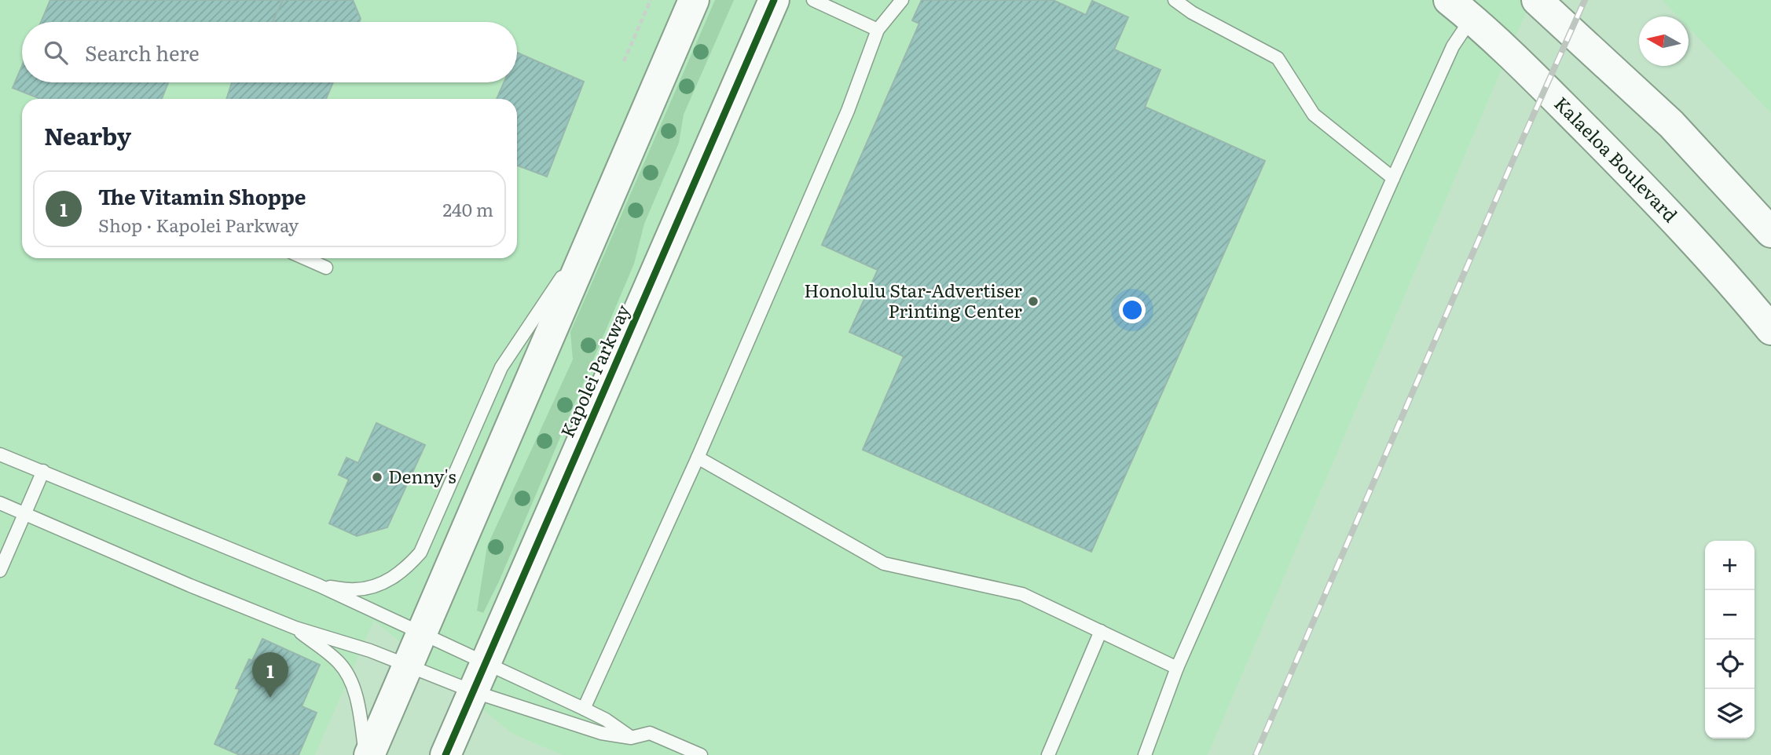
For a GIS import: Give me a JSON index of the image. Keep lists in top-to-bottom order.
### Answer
{
  "streets": {
    "street": ["Kalaeloa Boulevard", "Kapolei Parkway"]
  },
  "places": ["Honolulu Star-Advertiser Printing Center", "Denny's"],
  "north": "left",
  "page": {
    "search": "Search here",
    "heading": "Nearby",
    "list": [
      {
        "mark": "1",
        "name": "The Vitamin Shoppe",
        "note": "Shop · Kapolei Parkway",
        "value": "240 m"
      }
    ],
    "map_buttons": ["+", "−"],
    "pins": "1"
  }
}
